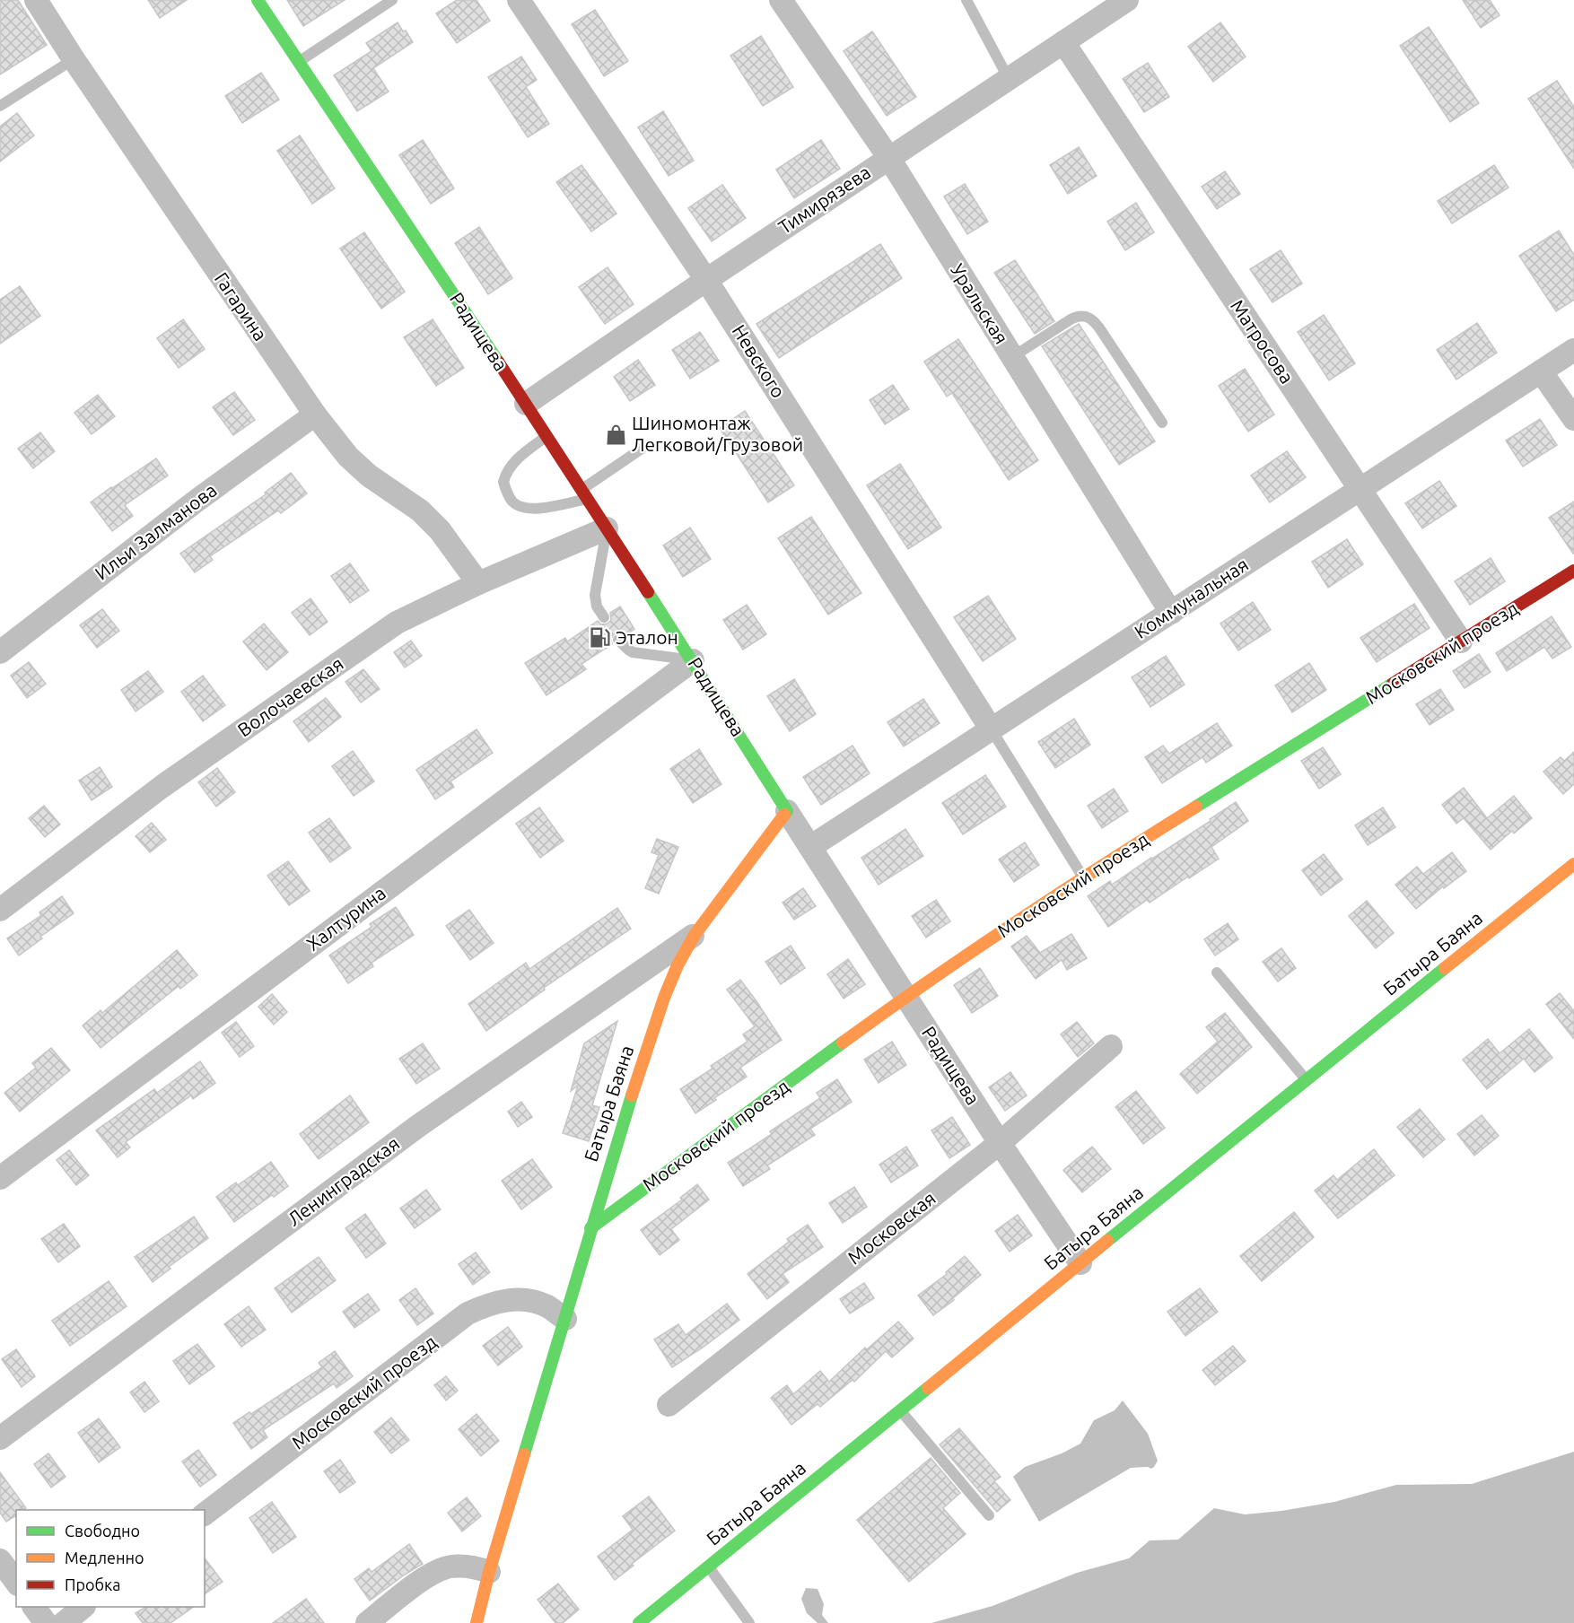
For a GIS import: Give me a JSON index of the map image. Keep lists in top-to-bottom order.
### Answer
{
  "streets": {
    "street": [
      "Тимирязева",
      "Уральская",
      "Гагарина",
      "Радищева",
      "Матросова",
      "Невского",
      "Ильи Залманова",
      "Коммунальная",
      "Московский проезд",
      "Волочаевская",
      "Халтурина",
      "Батыра Баяна",
      "Ленинградская",
      "Московская"
    ]
  },
  "crossings": [
    ["Тимирязева", "Уральская"],
    ["Тимирязева", "Радищева"],
    ["Тимирязева", "Матросова"],
    ["Тимирязева", "Невского"],
    ["Уральская", "Коммунальная"],
    ["Гагарина", "Ильи Залманова"],
    ["Гагарина", "Волочаевская"],
    ["Радищева", "Коммунальная"],
    ["Радищева", "Московский проезд"],
    ["Радищева", "Волочаевская"],
    ["Радищева", "Халтурина"],
    ["Радищева", "Батыра Баяна"],
    ["Радищева", "Московская"],
    ["Матросова", "Коммунальная"],
    ["Матросова", "Московский проезд"],
    ["Невского", "Коммунальная"],
    ["Московский проезд", "Батыра Баяна"],
    ["Батыра Баяна", "Ленинградская"]
  ],
  "places": {
    "shop": ["Шиномонтаж Легковой/Грузовой"],
    "fuel station": ["Эталон"]
  },
  "legend": ["Свободно", "Медленно", "Пробка"]
}
